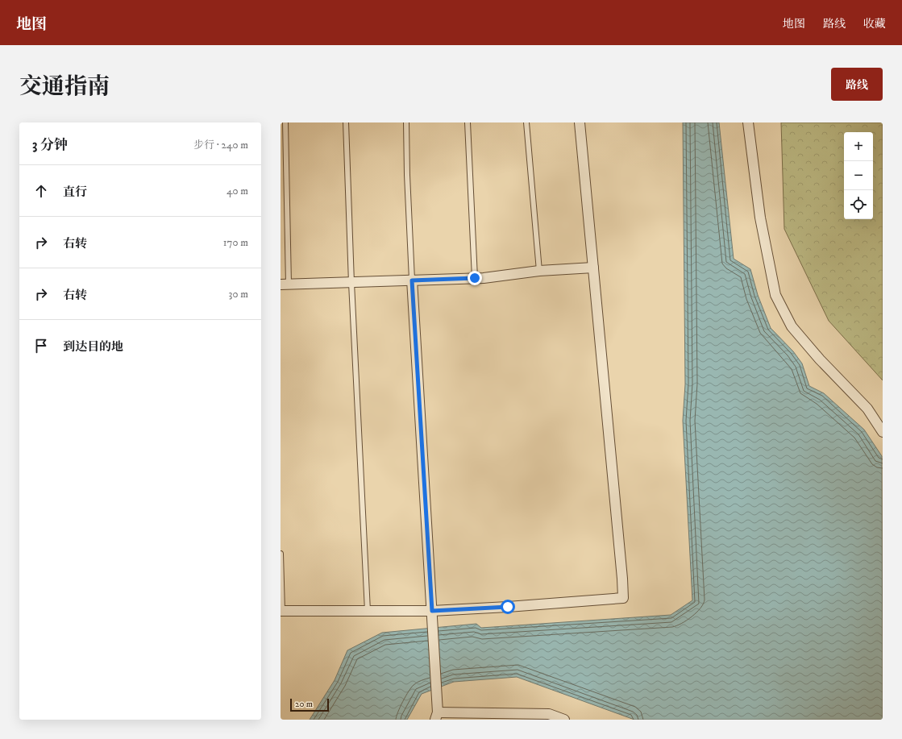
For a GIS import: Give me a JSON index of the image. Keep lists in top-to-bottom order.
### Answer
{
  "scale_bar": "20 m",
  "page": {
    "header": "地图",
    "nav": ["地图", "路线", "收藏"],
    "title": "交通指南",
    "buttons": "路线",
    "heading": ["3 分钟", "步行 · 240 m"],
    "map_buttons": ["+", "−"],
    "list": [
      ["直行", "40 m"],
      ["右转", "170 m"],
      ["右转", "30 m"],
      "到达目的地"
    ],
    "scale": "20 m"
  }
}
